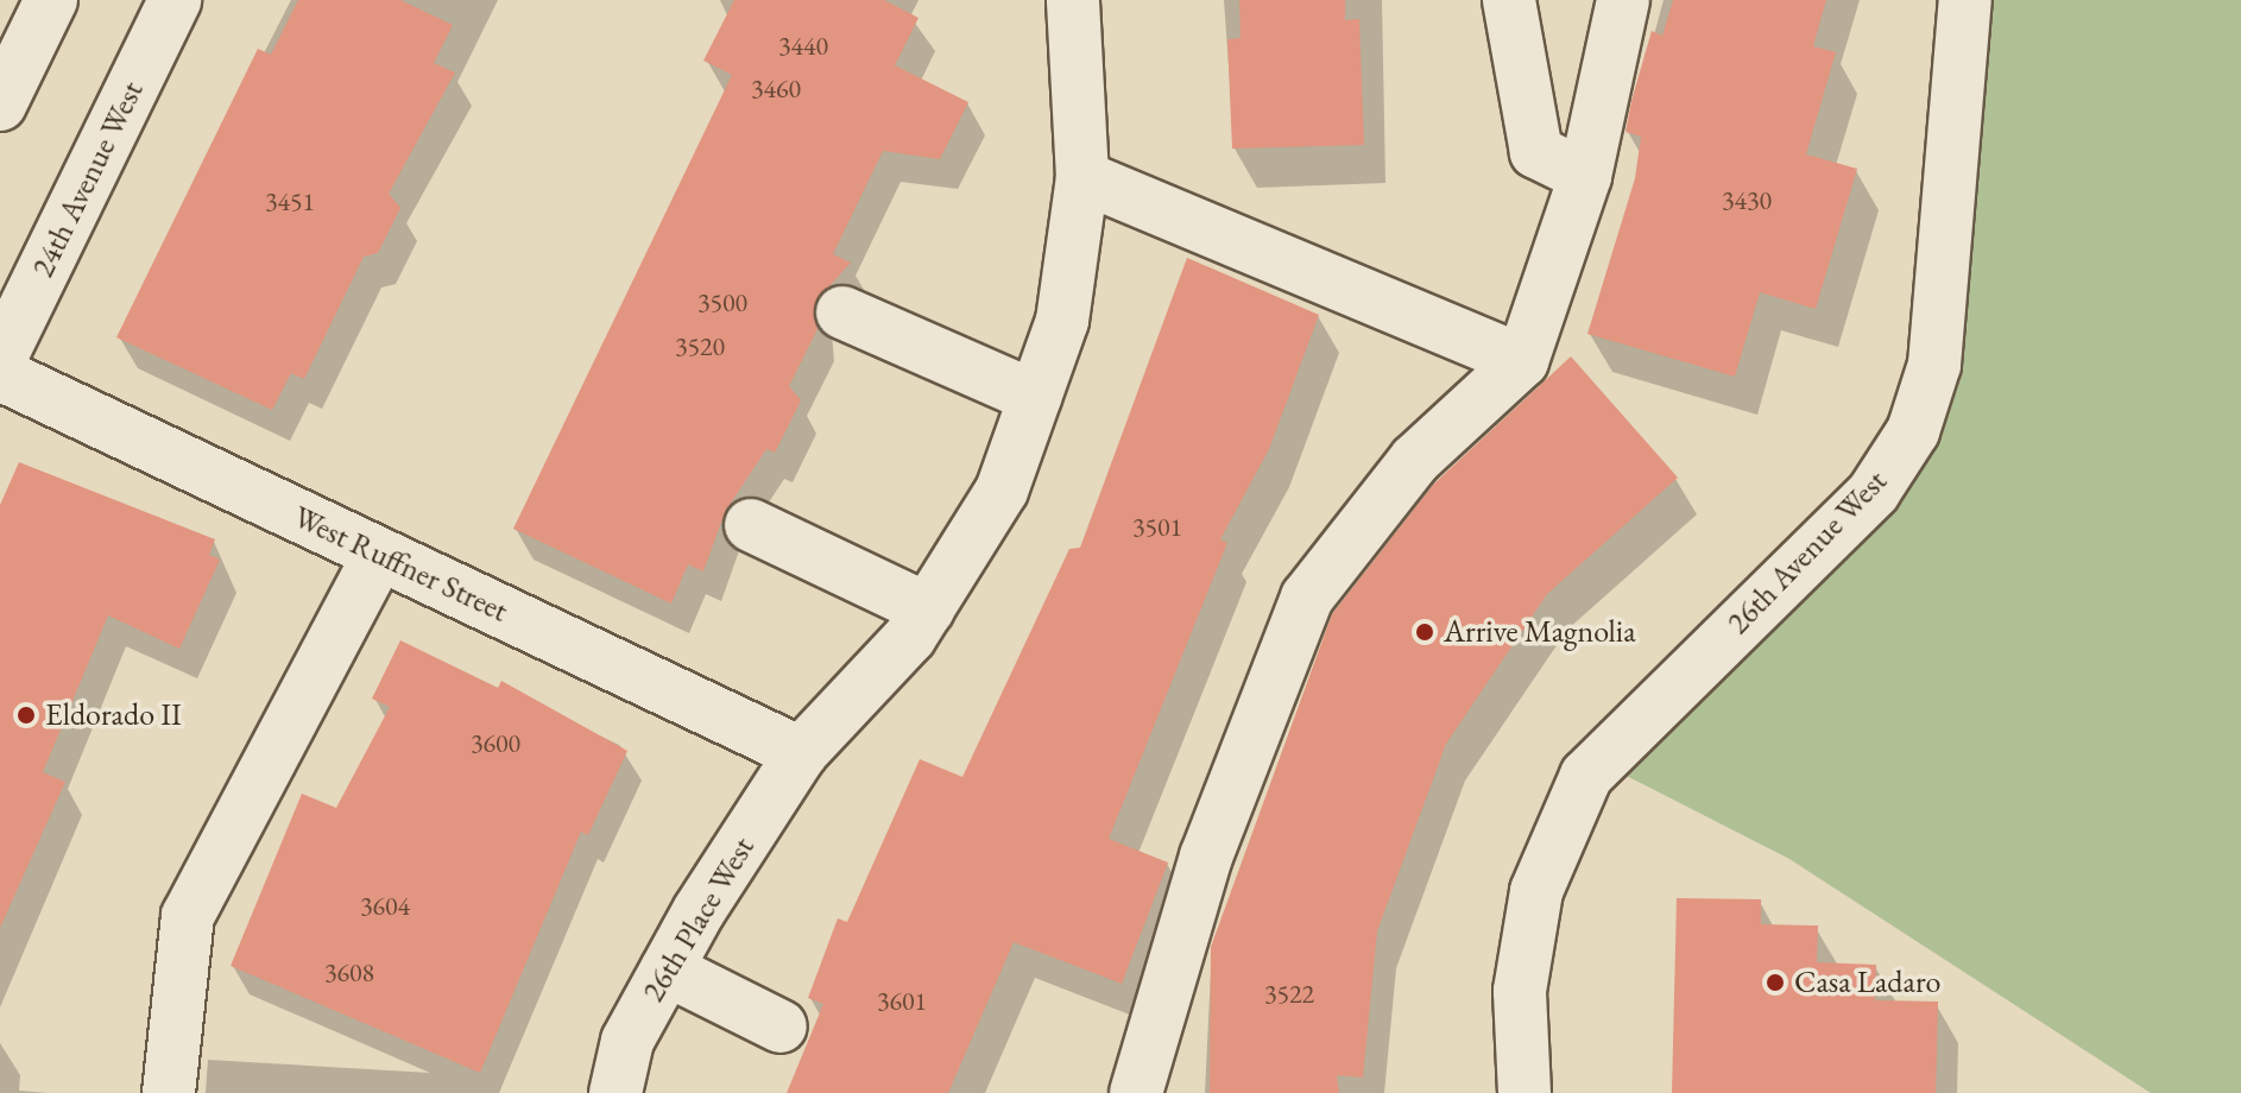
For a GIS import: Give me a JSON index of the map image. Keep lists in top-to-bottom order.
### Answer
{
  "streets": {
    "street": [
      "24th Avenue West",
      "26th Avenue West",
      "West Ruffner Street",
      "26th Place West"
    ]
  },
  "crossings": [
    ["West Ruffner Street", "26th Place West"]
  ],
  "places": ["Arrive Magnolia", "Eldorado II", "Casa Ladaro"],
  "house_numbers": [
    "3440",
    "3460",
    "3430",
    "3451",
    "3500",
    "3520",
    "3501",
    "3600",
    "3604",
    "3608",
    "3522",
    "3601"
  ]
}
